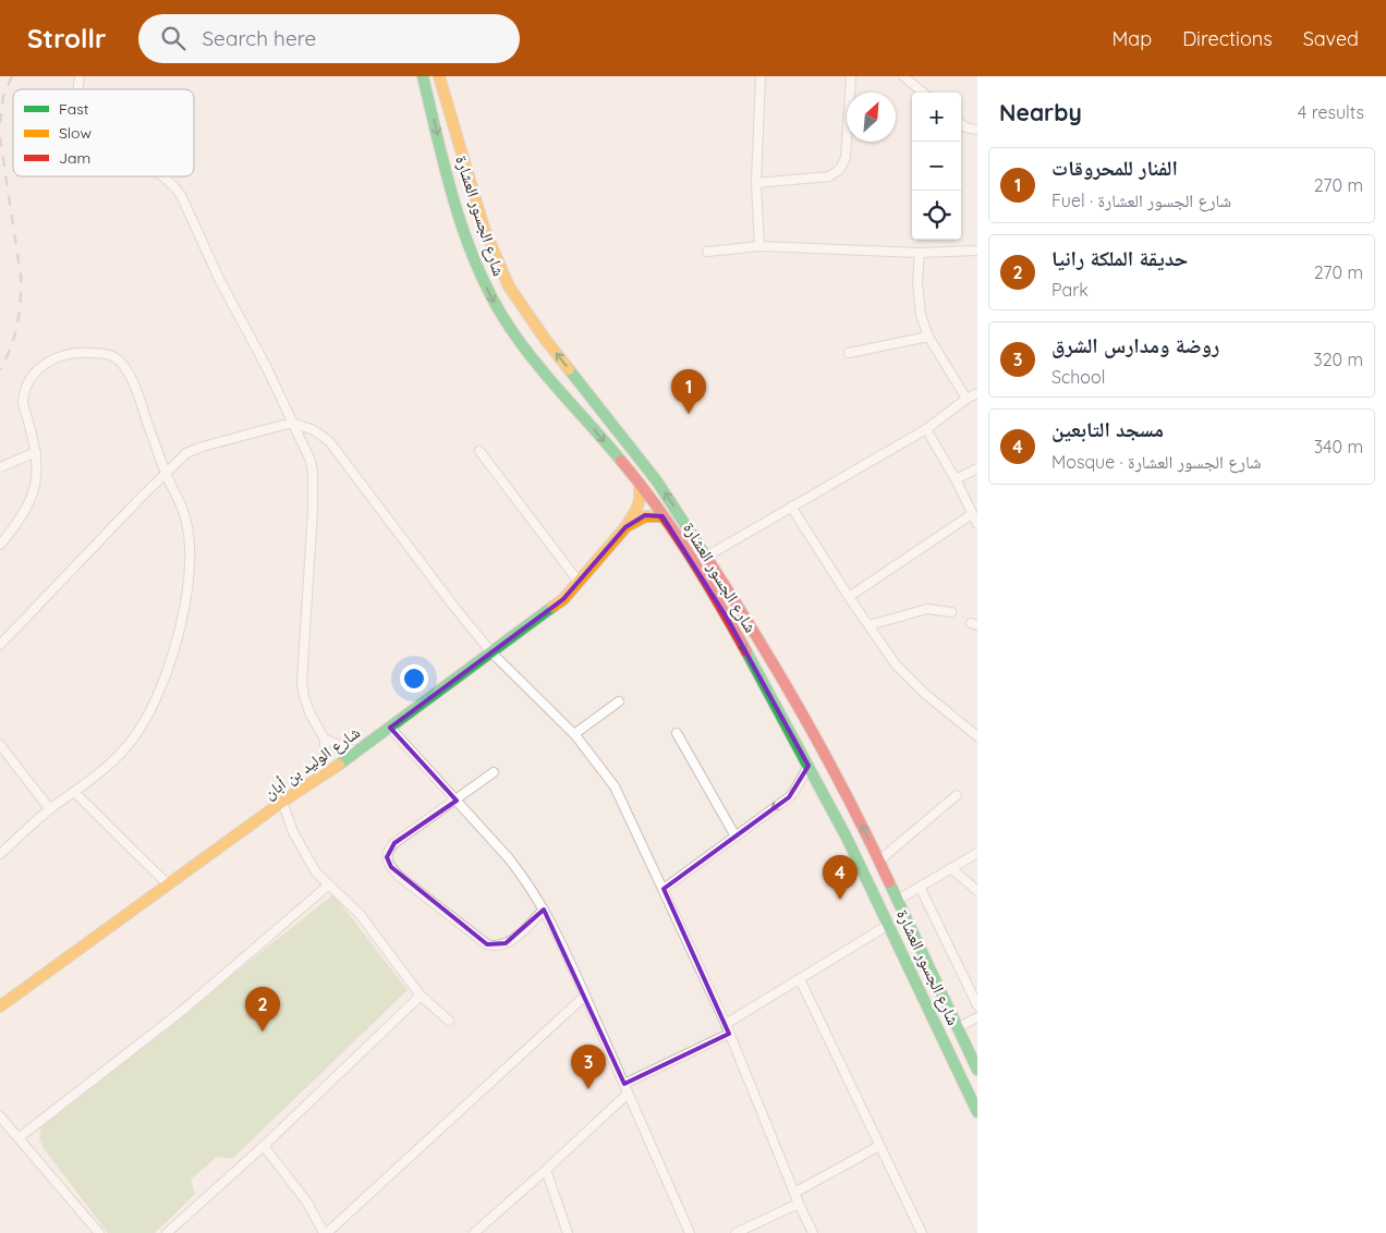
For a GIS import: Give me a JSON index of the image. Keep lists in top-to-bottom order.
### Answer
{
  "streets": {
    "main road": ["شارع الجسور العشارة", "شارع الوليد بن أبان"]
  },
  "crossings": [
    ["شارع الجسور العشارة", "شارع الوليد بن أبان"]
  ],
  "legend": ["Fast", "Slow", "Jam"],
  "north": "top right",
  "page": {
    "header": "Strollr",
    "search": "Search here",
    "nav": ["Map", "Directions", "Saved"],
    "heading": ["Nearby", "4 results"],
    "map_buttons": ["+", "−"],
    "list": [
      {
        "mark": "1",
        "name": "الفنار للمحروقات",
        "note": "Fuel · شارع الجسور العشارة",
        "value": "270 m"
      },
      {
        "mark": "2",
        "name": "حديقة الملكة رانيا",
        "note": "Park",
        "value": "270 m"
      },
      {
        "mark": "3",
        "name": "روضة ومدارس الشرق",
        "note": "School",
        "value": "320 m"
      },
      {
        "mark": "4",
        "name": "مسجد التابعين",
        "note": "Mosque · شارع الجسور العشارة",
        "value": "340 m"
      }
    ],
    "pins": [
      "1",
      "4",
      "2",
      "3"
    ]
  }
}
